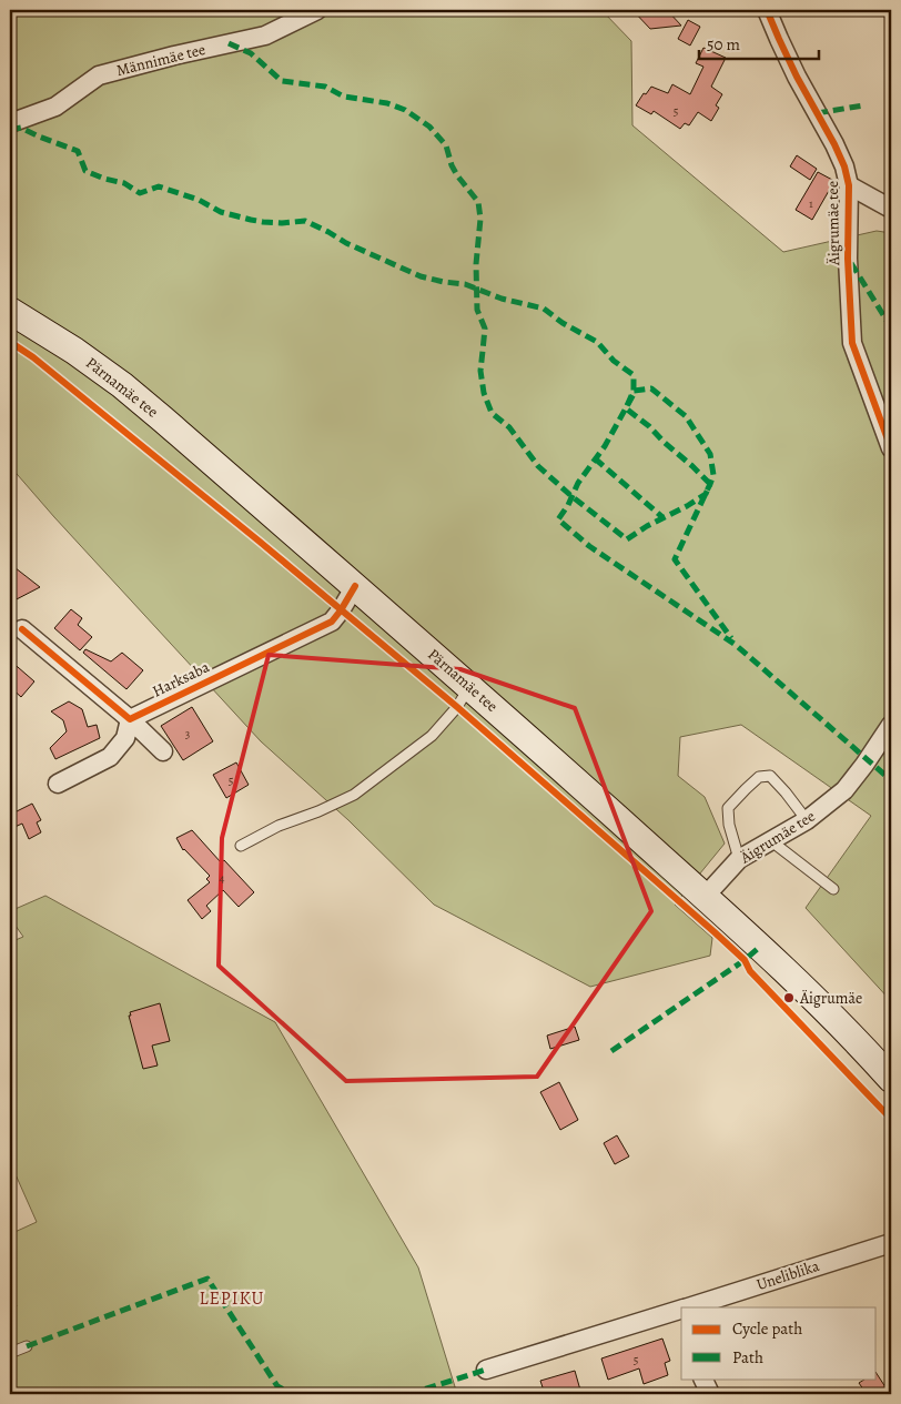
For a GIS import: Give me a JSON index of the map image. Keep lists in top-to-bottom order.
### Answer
{
  "streets": {
    "main road": ["Pärnamäe tee"],
    "street": [
      "Männimäe tee",
      "Äigrumäe tee",
      "Harksaba",
      "Uneliblika"
    ]
  },
  "crossings": [
    ["Äigrumäe tee", "Pärnamäe tee"],
    ["Pärnamäe tee", "Harksaba"]
  ],
  "districts": ["LEPIKU"],
  "places": ["Äigrumäe"],
  "house_numbers": [
    "5",
    "1",
    "3",
    "5",
    "4",
    "5"
  ],
  "legend": ["Cycle path", "Path"],
  "scale_bar": "50 m"
}
